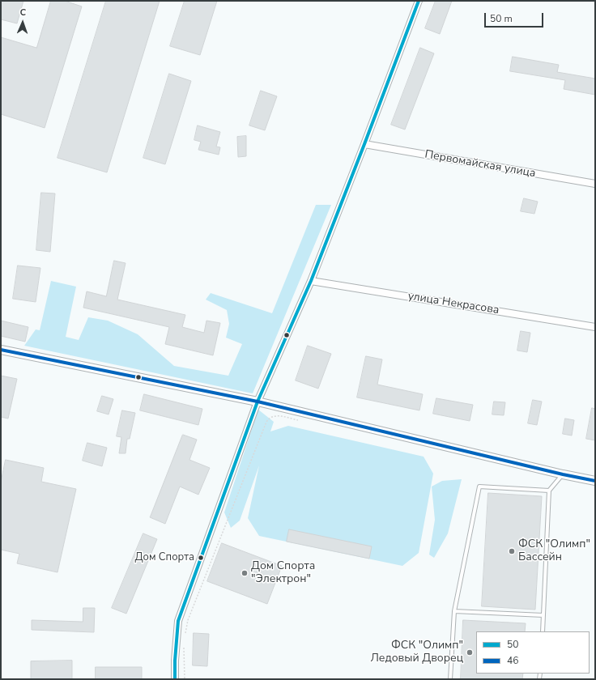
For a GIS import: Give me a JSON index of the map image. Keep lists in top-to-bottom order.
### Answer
{
  "streets": {
    "street": ["Первомайская улица", "улица Некрасова"]
  },
  "places": [
    "ФСК \"Олимп\" Бассейн",
    "Дом Спорта",
    "Дом Спорта \"Электрон\"",
    "ФСК \"Олимп\" Ледовый Дворец"
  ],
  "lines": ["transit line 50", "transit line 46"],
  "legend": ["50", "46"],
  "scale_bar": "50 m",
  "north": "top"
}
